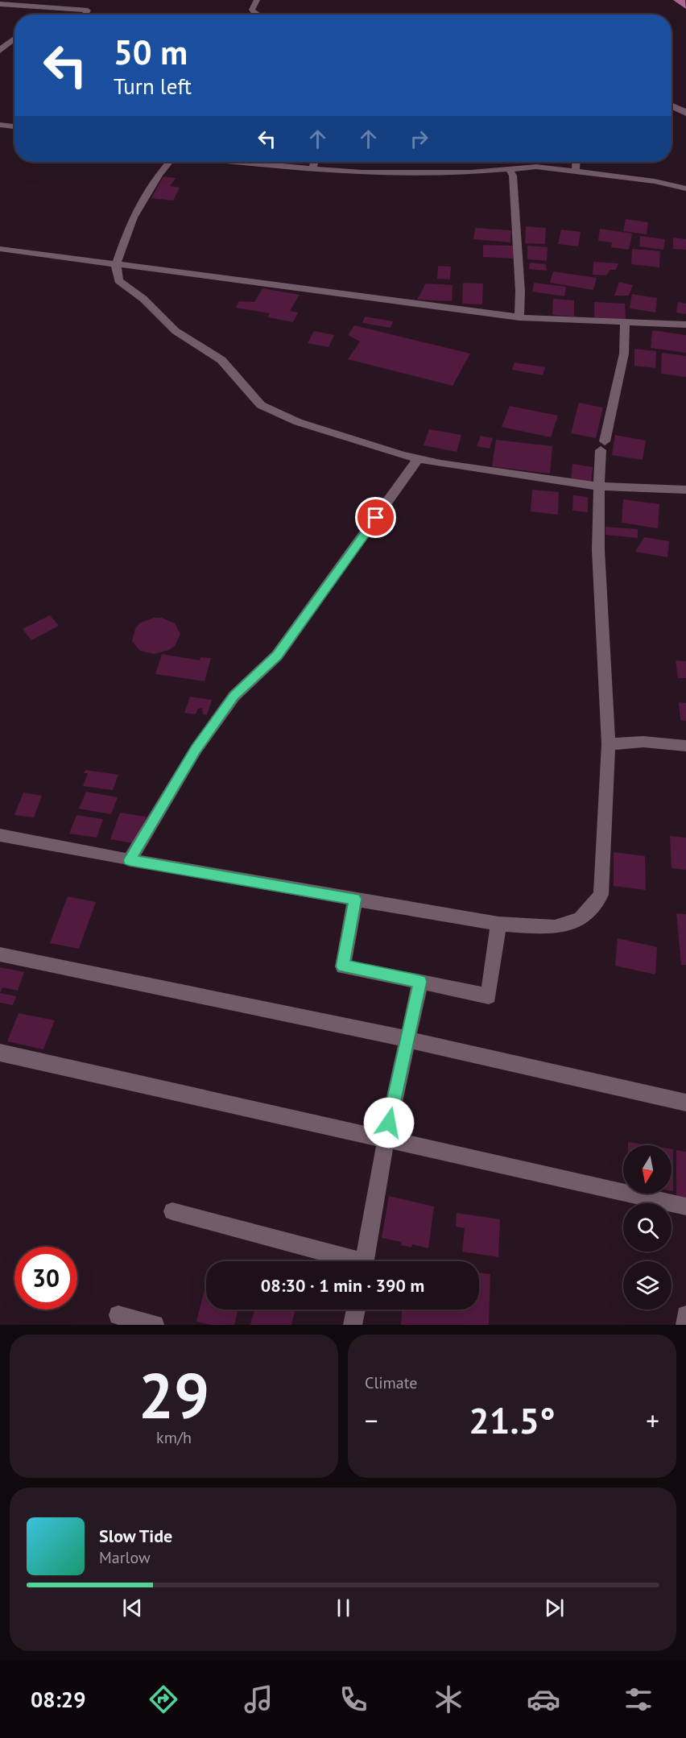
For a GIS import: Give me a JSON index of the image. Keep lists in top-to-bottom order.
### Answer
{
  "north": "bottom",
  "page": {
    "turn": ["50 m", "Turn left"],
    "limit": "30",
    "trip": "08:30 · 1 min · 390 m",
    "tile": [
      ["29", "km/h"],
      "Climate"
    ],
    "heat": ["−", "21.5°", "+"],
    "song": ["Slow Tide", "Marlow"],
    "tabs": "08:29"
  }
}
